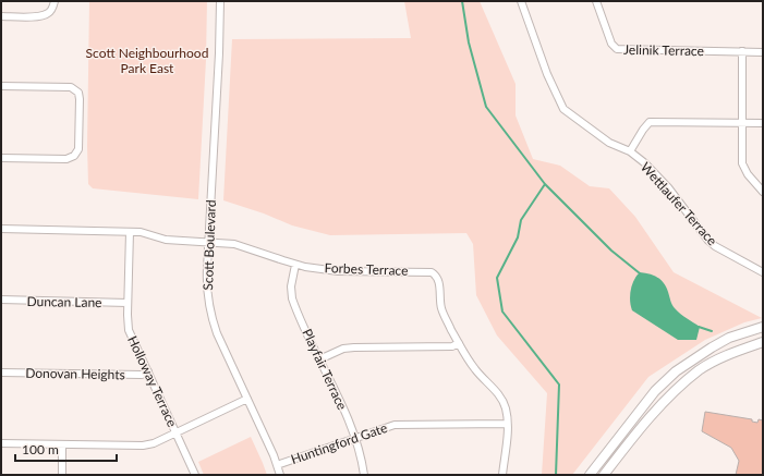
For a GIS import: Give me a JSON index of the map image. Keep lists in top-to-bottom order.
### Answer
{
  "streets": {
    "street": [
      "Jelinik Terrace",
      "Wettlaufer Terrace",
      "Scott Boulevard",
      "Forbes Terrace",
      "Duncan Lane",
      "Playfair Terrace",
      "Donovan Heights",
      "Holloway Terrace",
      "Huntingford Gate"
    ]
  },
  "crossings": [
    ["Scott Boulevard", "Forbes Terrace"],
    ["Scott Boulevard", "Huntingford Gate"],
    ["Forbes Terrace", "Playfair Terrace"],
    ["Forbes Terrace", "Holloway Terrace"],
    ["Forbes Terrace", "Huntingford Gate"],
    ["Duncan Lane", "Holloway Terrace"],
    ["Playfair Terrace", "Huntingford Gate"],
    ["Donovan Heights", "Holloway Terrace"]
  ],
  "parks": ["Scott Neighbourhood Park East"],
  "scale_bar": "100 m"
}
